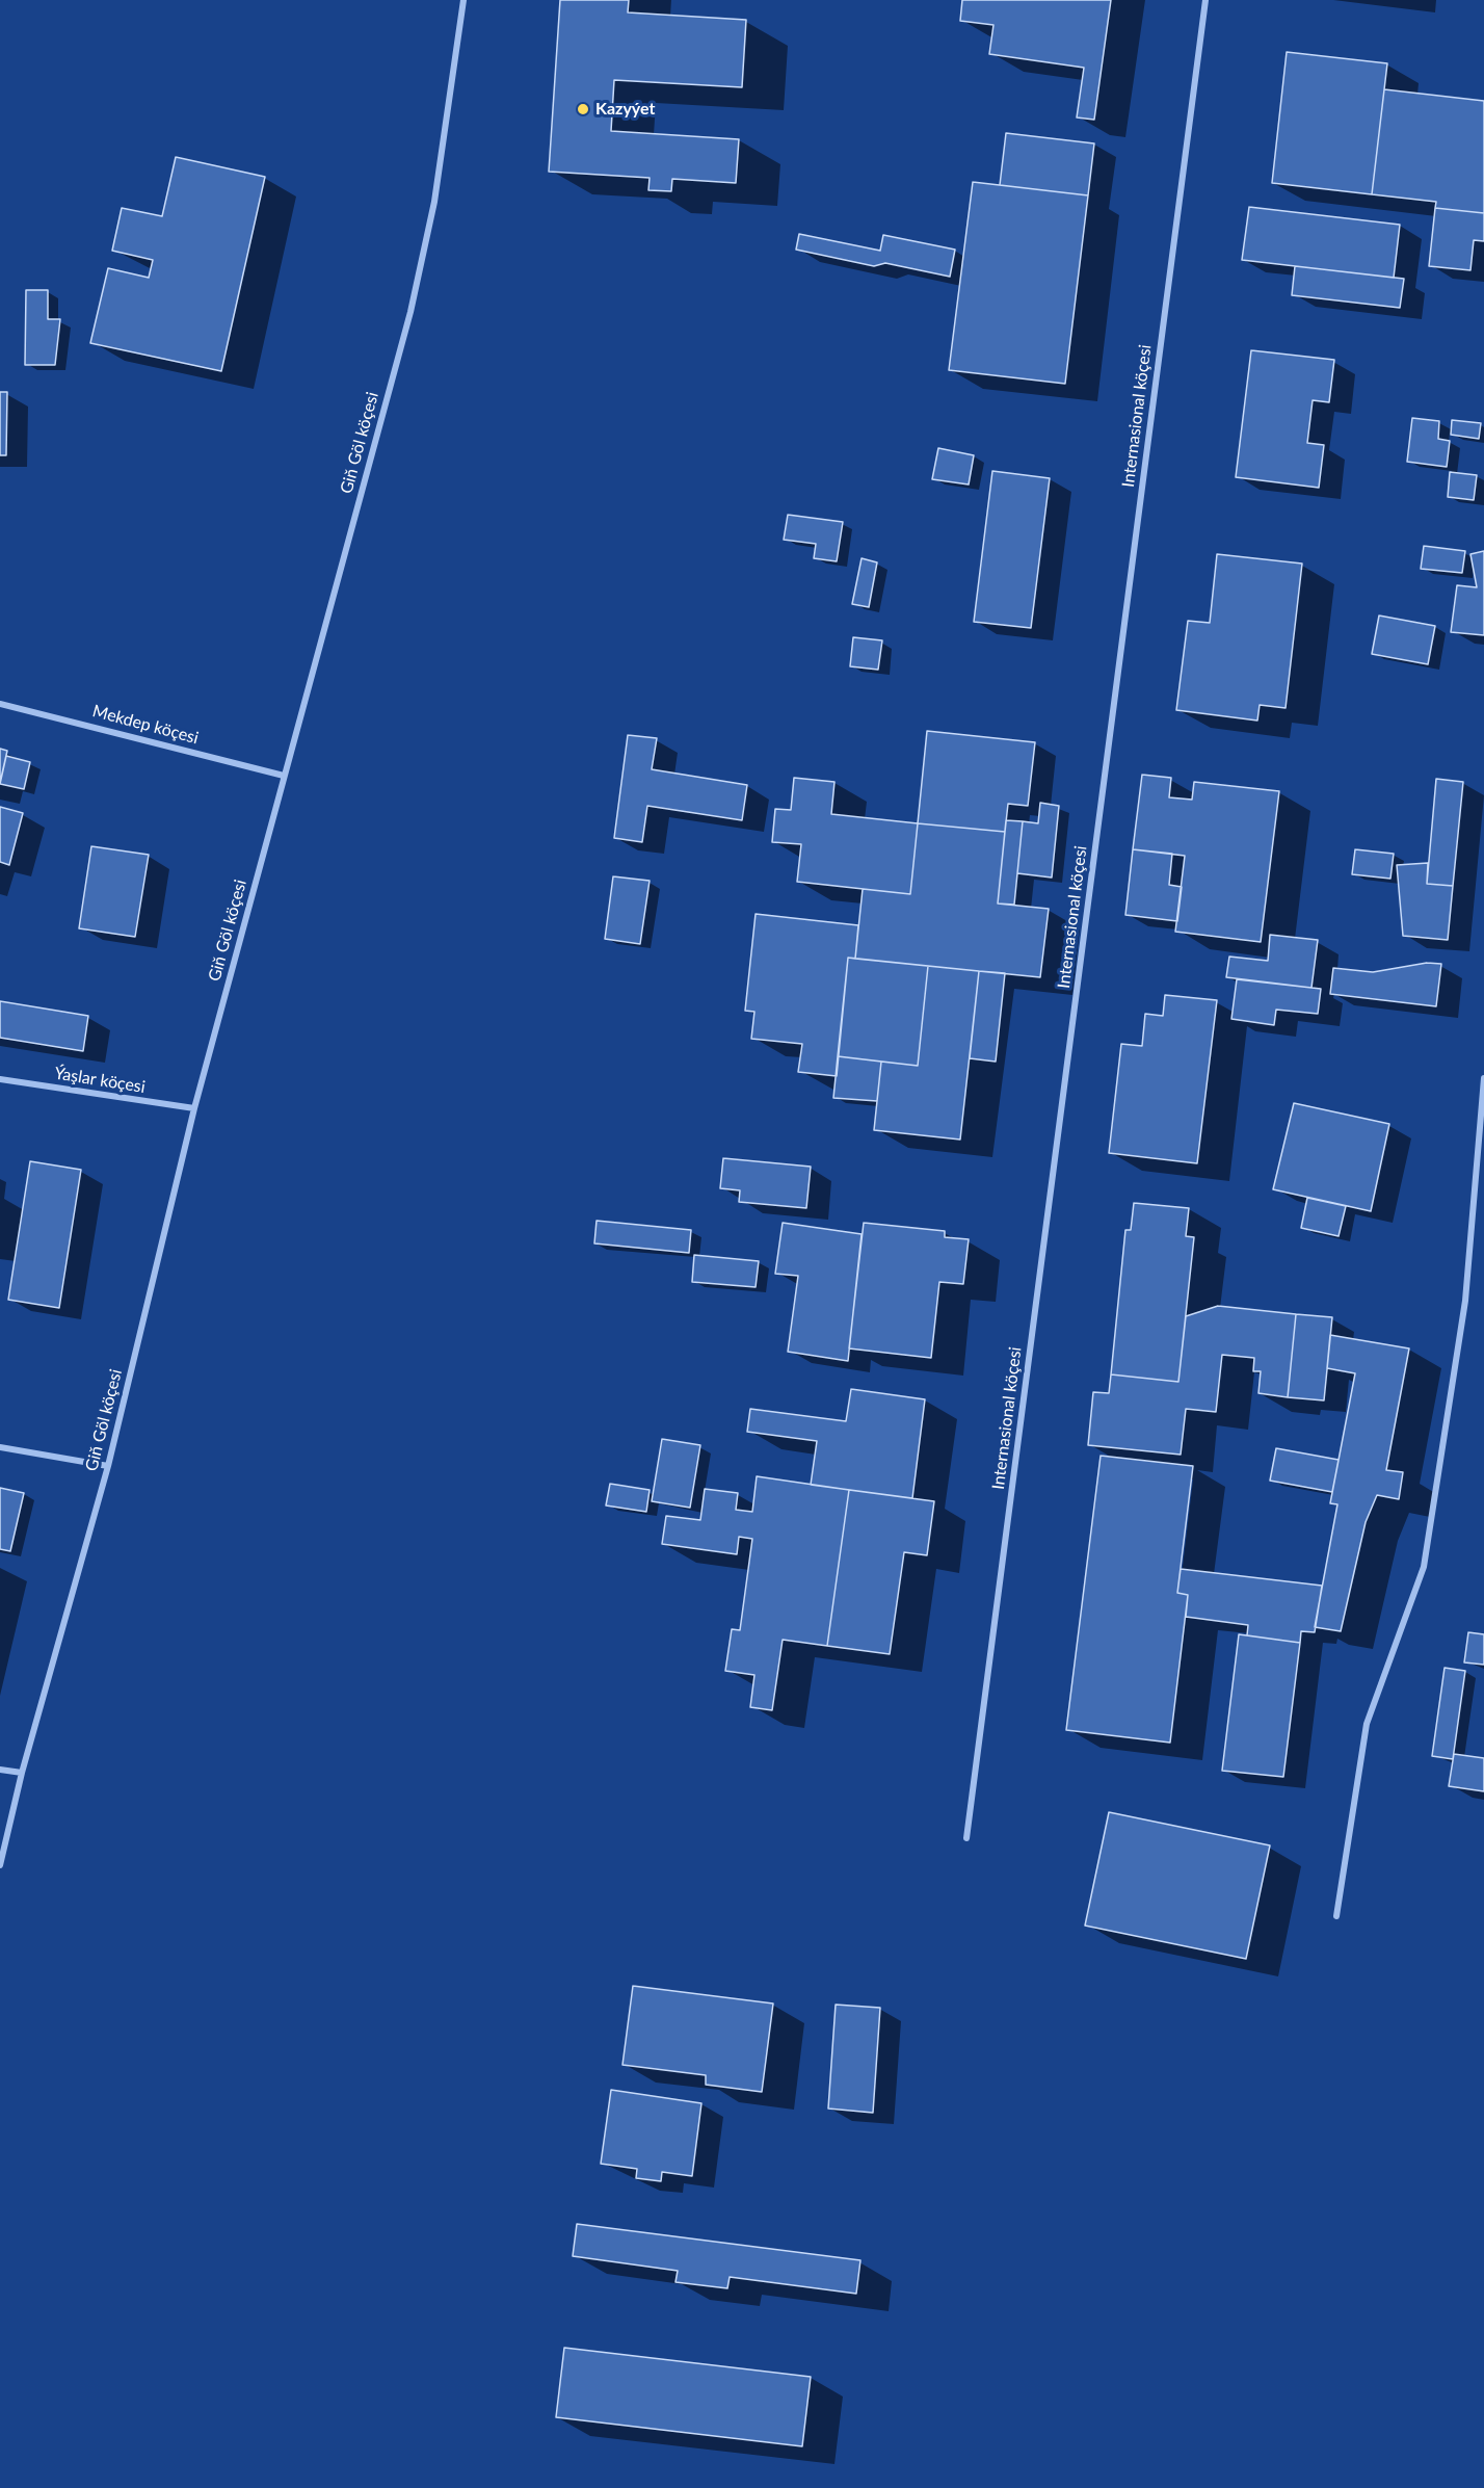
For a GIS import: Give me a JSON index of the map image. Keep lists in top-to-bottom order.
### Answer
{
  "streets": {
    "street": [
      "Internasional köçesi",
      "Giň Göl köçesi",
      "Mekdep köçesi",
      "Ýaşlar köçesi"
    ]
  },
  "crossings": [
    ["Giň Göl köçesi", "Mekdep köçesi"],
    ["Giň Göl köçesi", "Ýaşlar köçesi"]
  ],
  "places": ["Kazyýet"]
}
